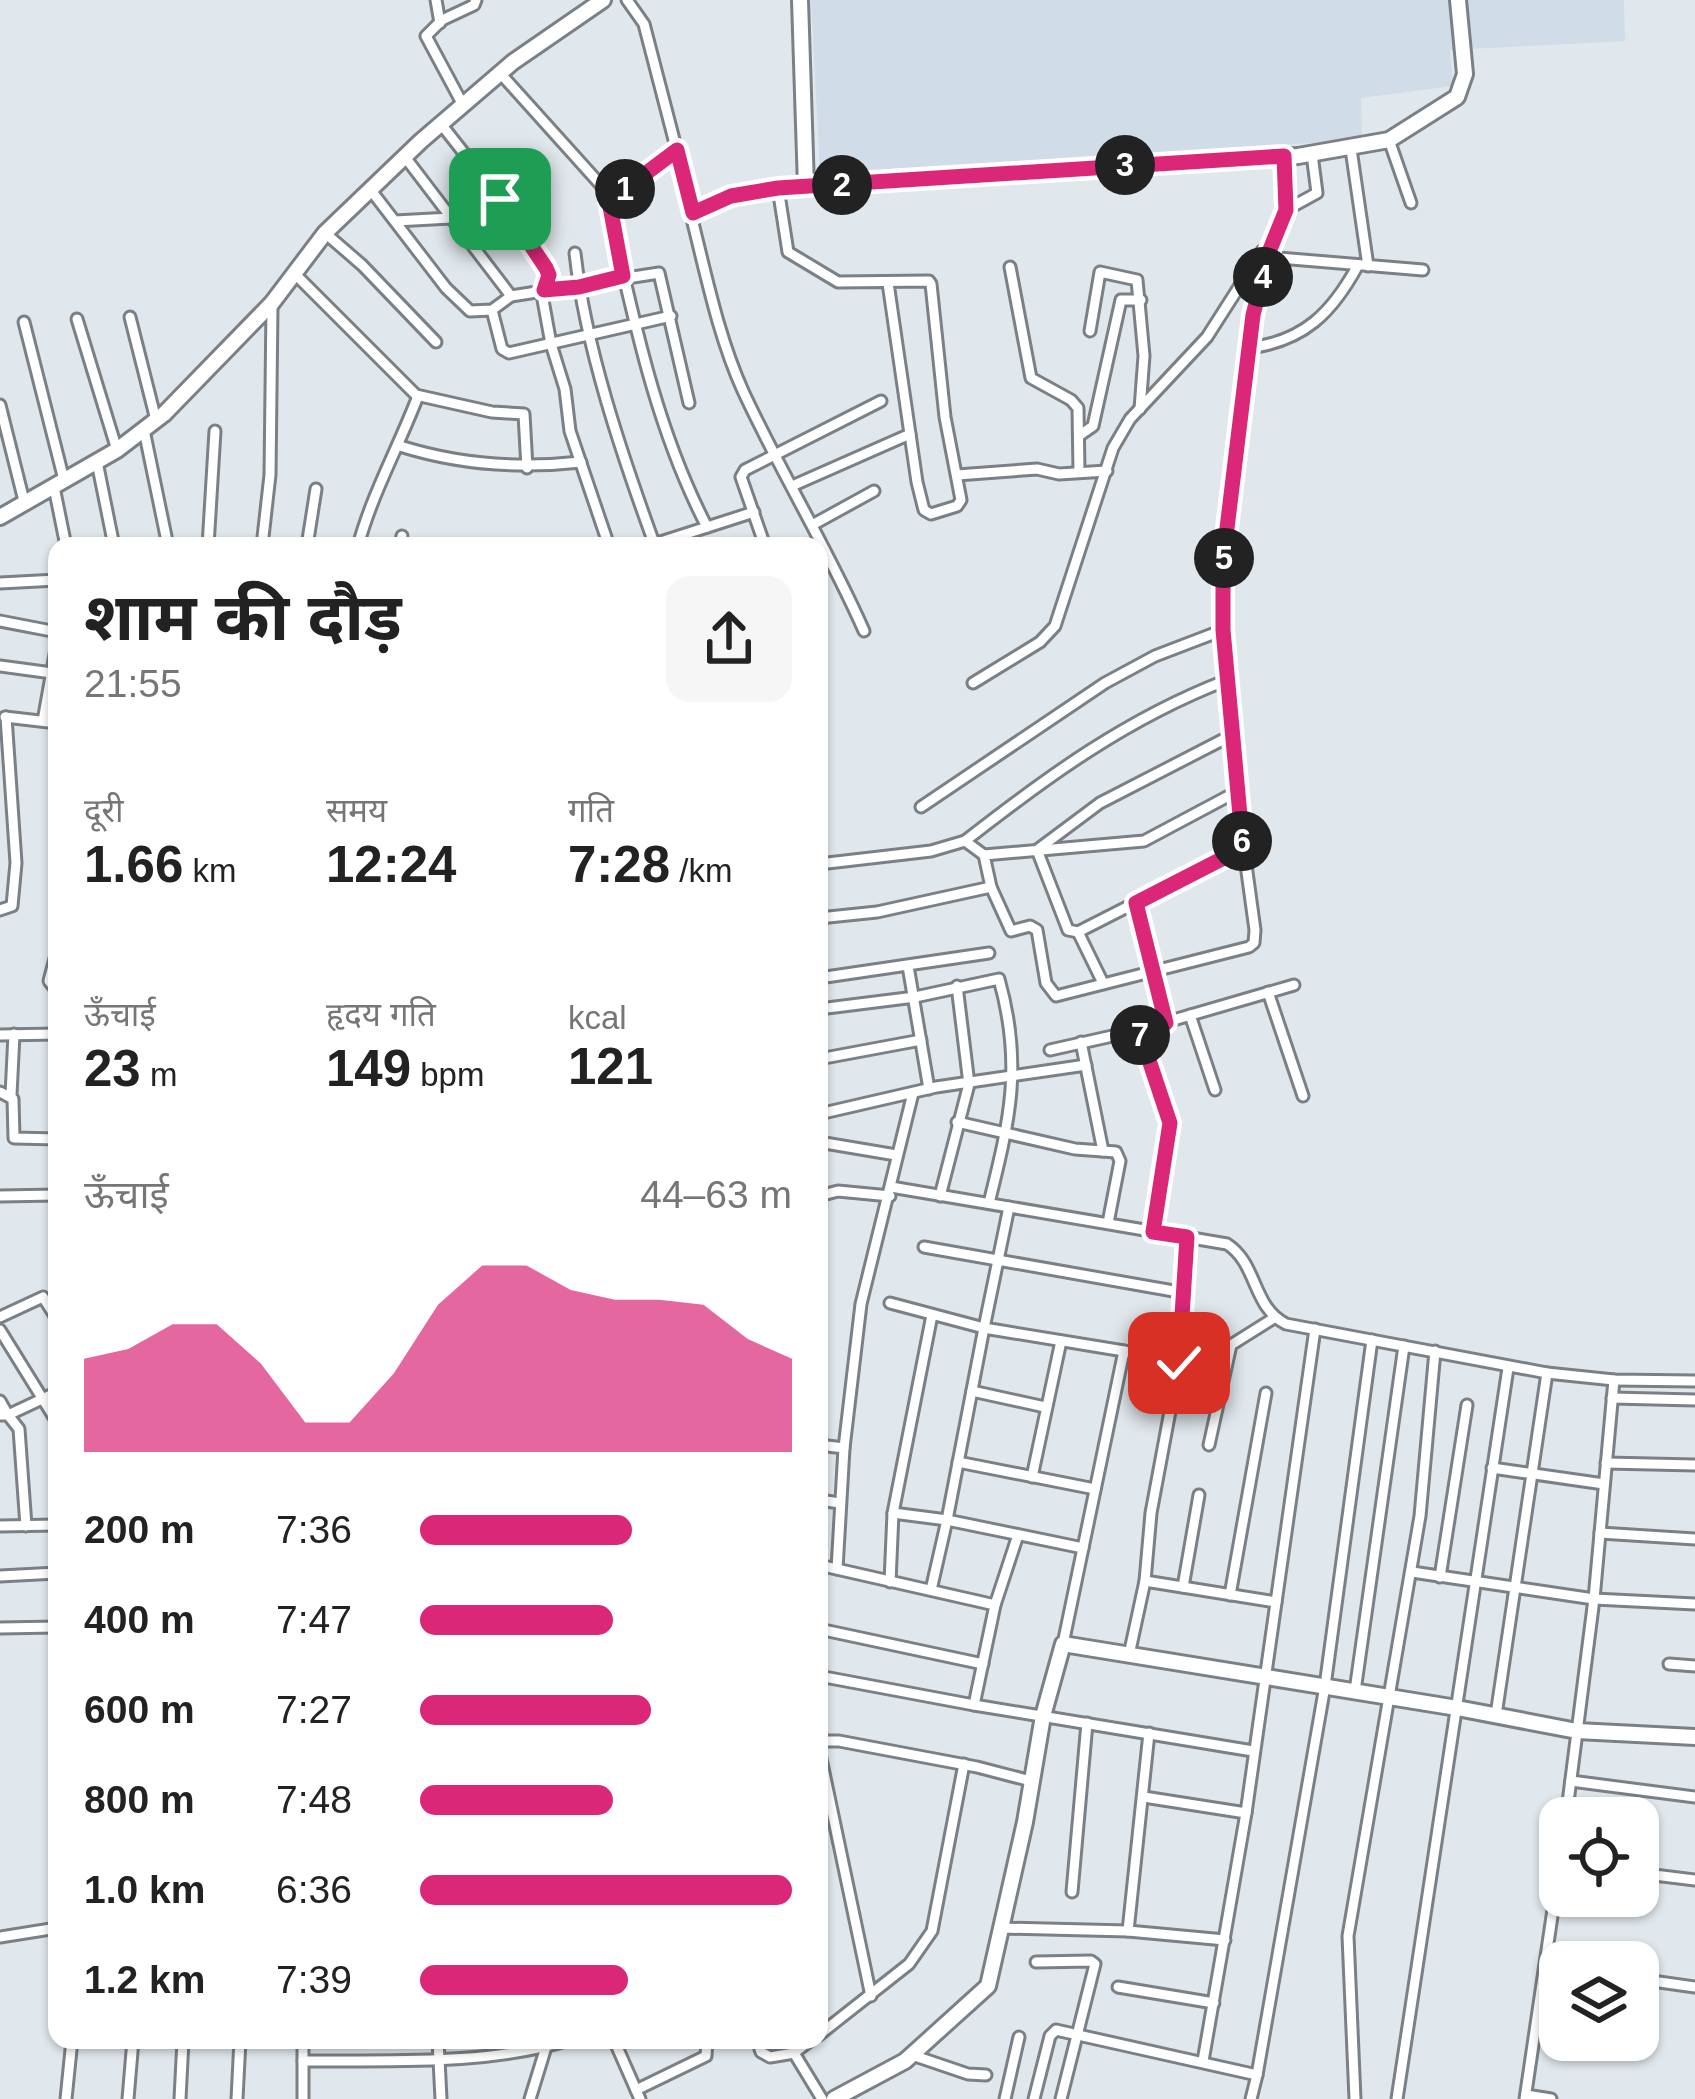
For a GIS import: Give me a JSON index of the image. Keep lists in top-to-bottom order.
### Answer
{
  "page": {
    "pins": [
      "3",
      "2",
      "1",
      "4",
      "5",
      "6",
      "7"
    ],
    "heading": ["शाम की दौड़", "21:55"],
    "stats": [
      ["दूरी", "1.66 km"],
      ["समय", "12:24"],
      ["गति", "7:28 /km"],
      ["ऊँचाई", "23 m"],
      ["हृदय गति", "149 bpm"],
      ["kcal", "121"]
    ],
    "chart": ["ऊँचाई", "44–63 m"],
    "list": [
      {
        "name": "200 m",
        "note": "7:36"
      },
      {
        "name": "400 m",
        "note": "7:47"
      },
      {
        "name": "600 m",
        "note": "7:27"
      },
      {
        "name": "800 m",
        "note": "7:48"
      },
      {
        "name": "1.0 km",
        "note": "6:36"
      },
      {
        "name": "1.2 km",
        "note": "7:39"
      }
    ]
  }
}
